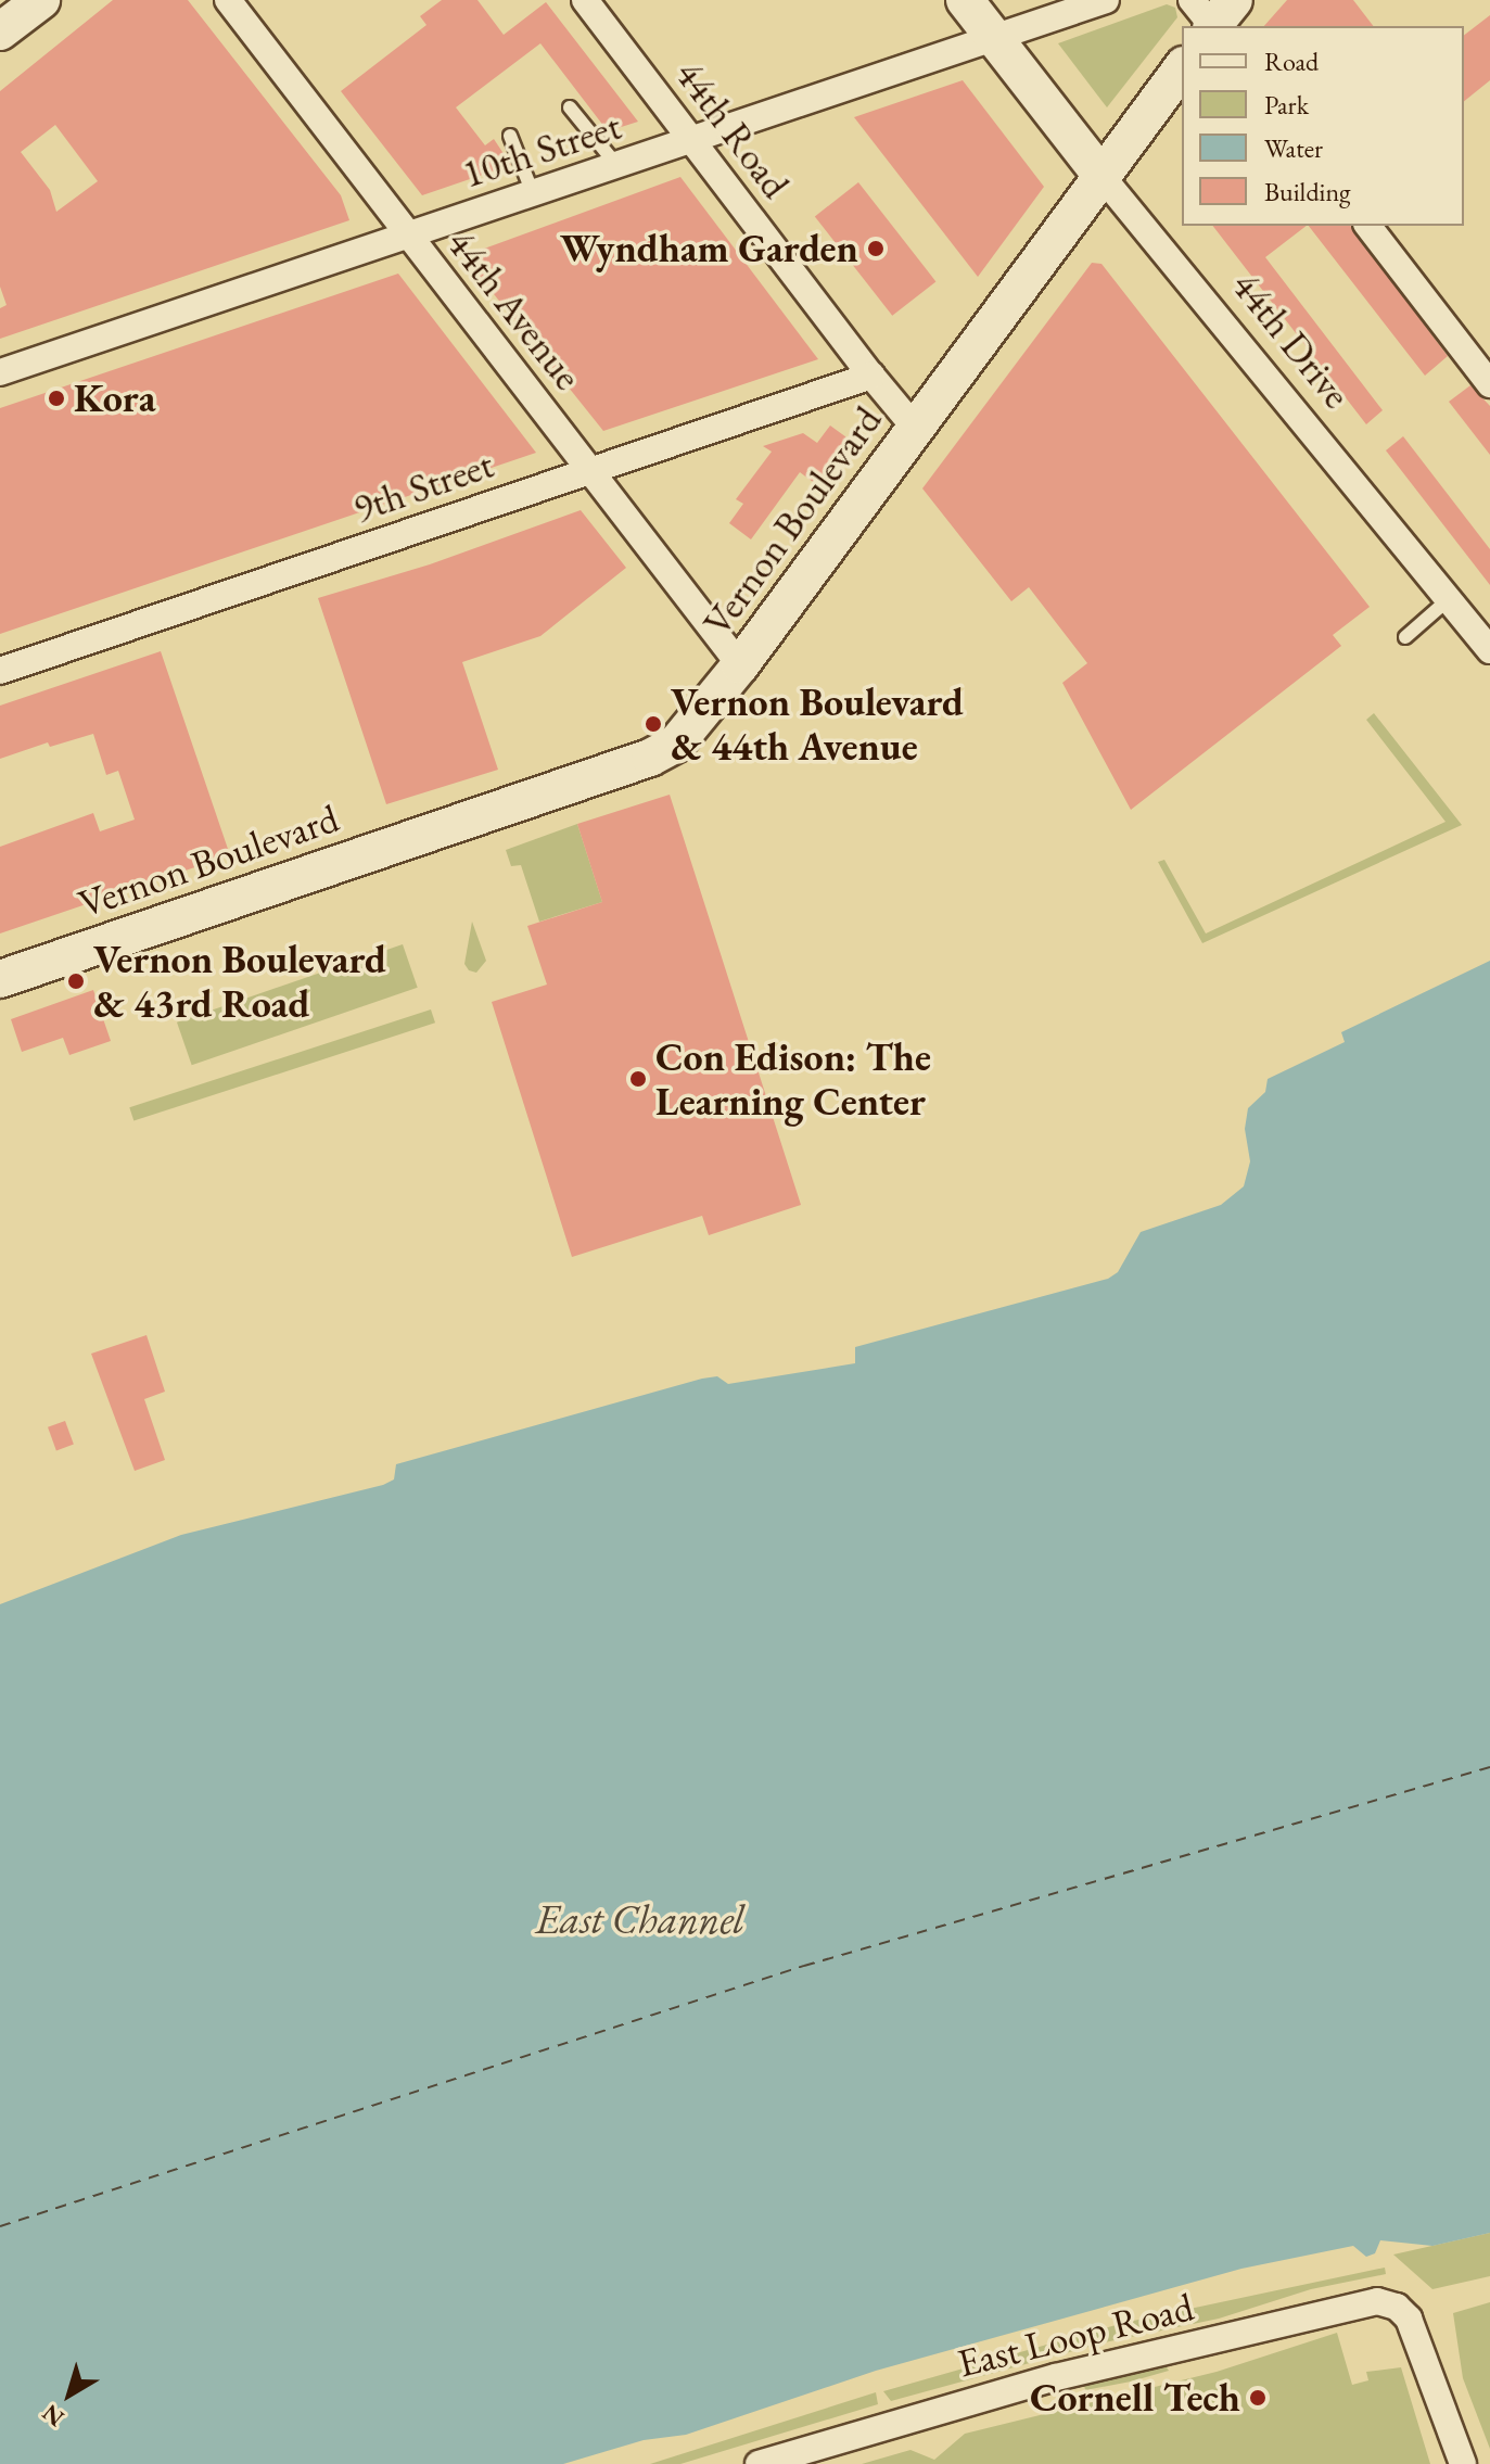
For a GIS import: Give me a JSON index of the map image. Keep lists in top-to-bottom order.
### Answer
{
  "streets": {
    "main road": ["44th Drive", "Vernon Boulevard"],
    "street": [
      "44th Road",
      "10th Street",
      "44th Avenue",
      "9th Street",
      "East Loop Road"
    ]
  },
  "crossings": [
    ["44th Road", "10th Street"],
    ["44th Road", "9th Street"],
    ["44th Road", "Vernon Boulevard"],
    ["10th Street", "44th Avenue"],
    ["10th Street", "44th Drive"],
    ["44th Avenue", "9th Street"],
    ["44th Avenue", "Vernon Boulevard"],
    ["44th Drive", "Vernon Boulevard"]
  ],
  "water": ["East Channel"],
  "places": [
    "Wyndham Garden",
    "Kora",
    "Vernon Boulevard & 44th Avenue",
    "Vernon Boulevard & 43rd Road",
    "Con Edison: The Learning Center",
    "Cornell Tech"
  ],
  "legend": [
    "Road",
    "Park",
    "Water",
    "Building"
  ],
  "north": "bottom left"
}
